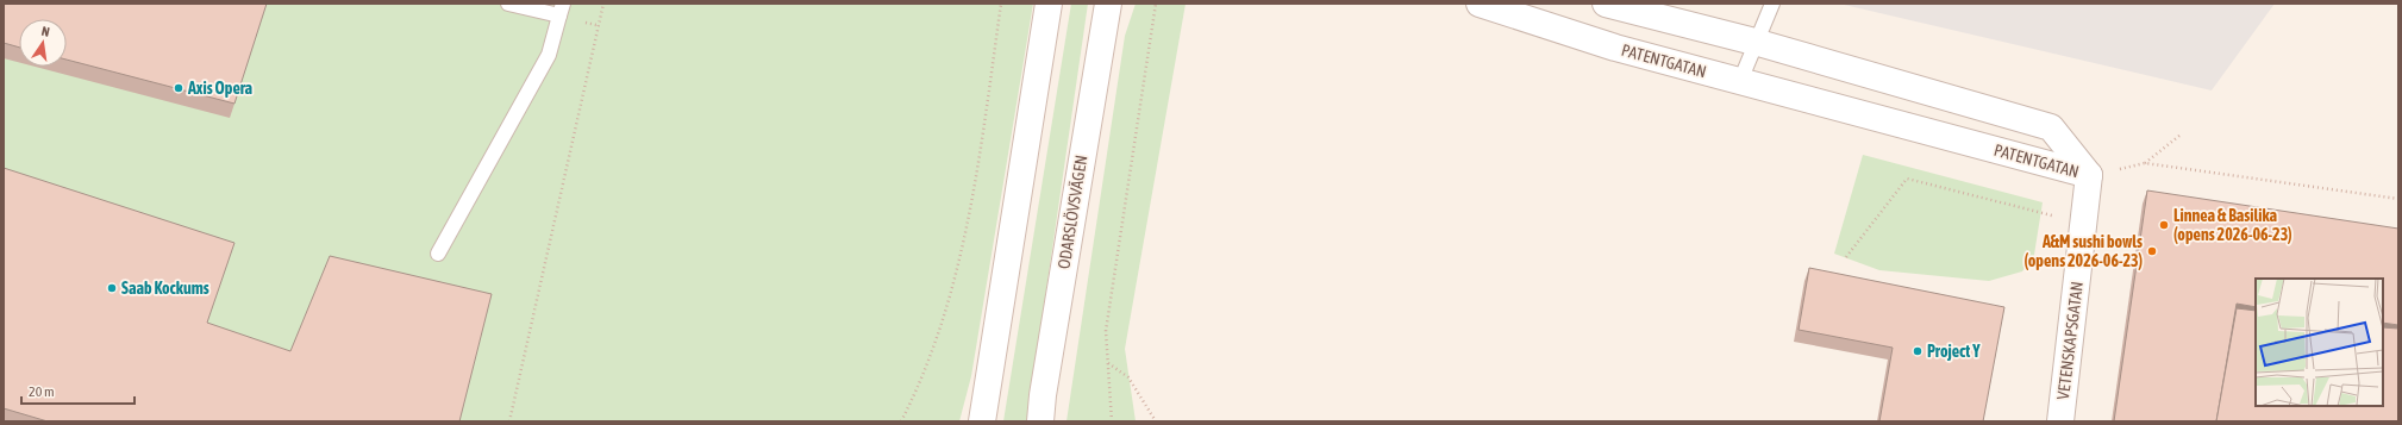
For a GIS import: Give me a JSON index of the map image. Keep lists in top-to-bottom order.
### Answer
{
  "streets": {
    "street": ["PATENTGATAN", "ODARSLÖVSVÄGEN", "VETENSKAPSGATAN"]
  },
  "crossings": [
    ["PATENTGATAN", "VETENSKAPSGATAN"]
  ],
  "places": [
    "Axis Opera",
    "Linnea & Basilika (opens 2026-06-23)",
    "A&M sushi bowls (opens 2026-06-23)",
    "Saab Kockums",
    "Project Y"
  ],
  "scale_bar": "20 m",
  "north": "top"
}
